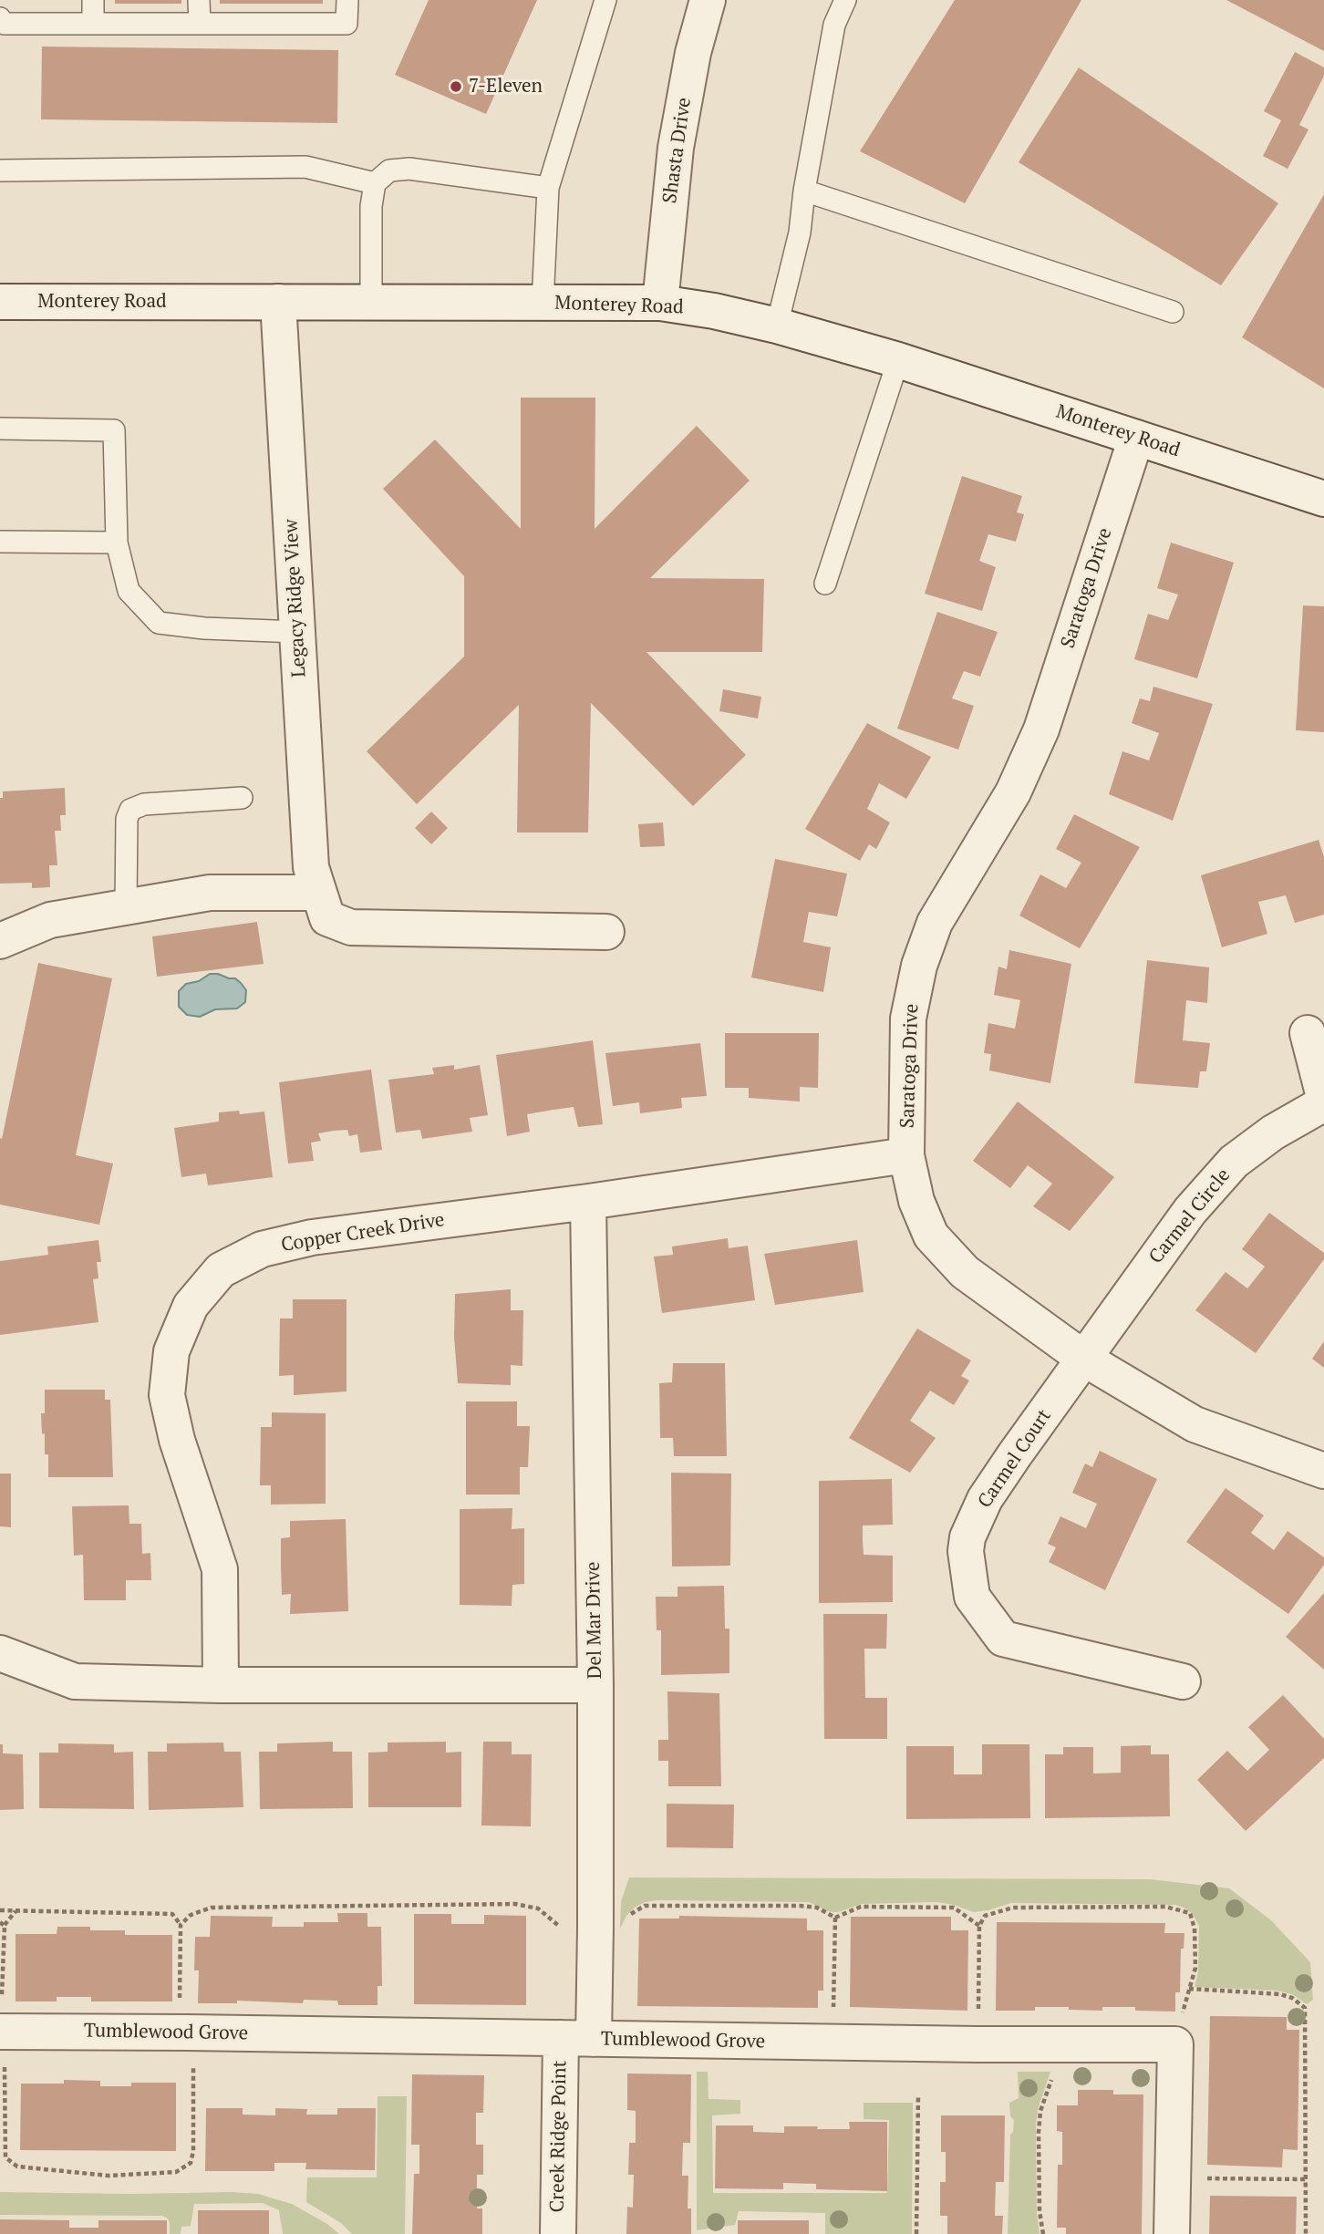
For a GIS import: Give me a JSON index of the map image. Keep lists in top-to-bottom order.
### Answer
{
  "streets": {
    "street": [
      "Shasta Drive",
      "Monterey Road",
      "Saratoga Drive",
      "Legacy Ridge View",
      "Carmel Circle",
      "Copper Creek Drive",
      "Carmel Court",
      "Del Mar Drive",
      "Tumblewood Grove",
      "Creek Ridge Point"
    ]
  },
  "crossings": [
    ["Shasta Drive", "Monterey Road"],
    ["Monterey Road", "Saratoga Drive"],
    ["Monterey Road", "Legacy Ridge View"],
    ["Saratoga Drive", "Carmel Circle"],
    ["Saratoga Drive", "Copper Creek Drive"],
    ["Saratoga Drive", "Carmel Court"],
    ["Carmel Circle", "Carmel Court"],
    ["Copper Creek Drive", "Del Mar Drive"],
    ["Del Mar Drive", "Tumblewood Grove"],
    ["Del Mar Drive", "Creek Ridge Point"],
    ["Tumblewood Grove", "Creek Ridge Point"]
  ],
  "places": ["7-Eleven"]
}
